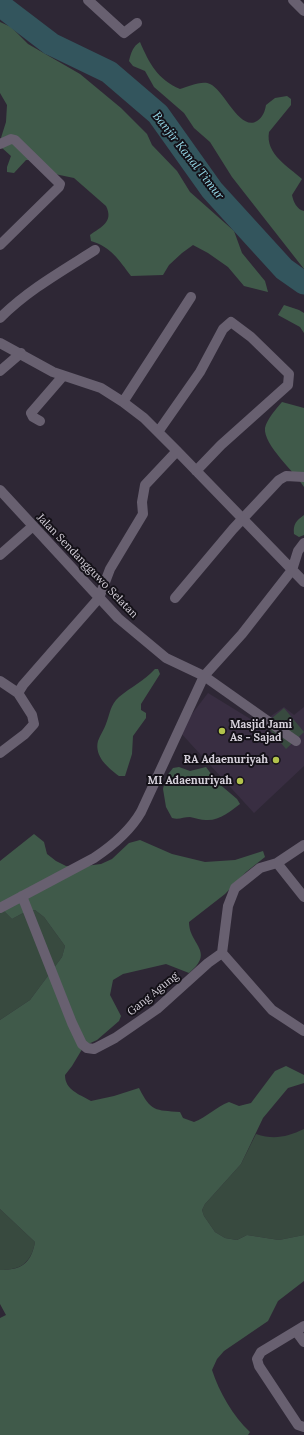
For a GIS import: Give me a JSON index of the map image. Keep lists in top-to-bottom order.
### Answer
{
  "streets": {
    "street": ["Jalan Sendangguwo Selatan", "Gang Agung"]
  },
  "water": ["Banjir Kanal Timur"],
  "places": ["Masjid Jami As - Sajad", "RA Adaenuriyah", "MI Adaenuriyah"]
}
